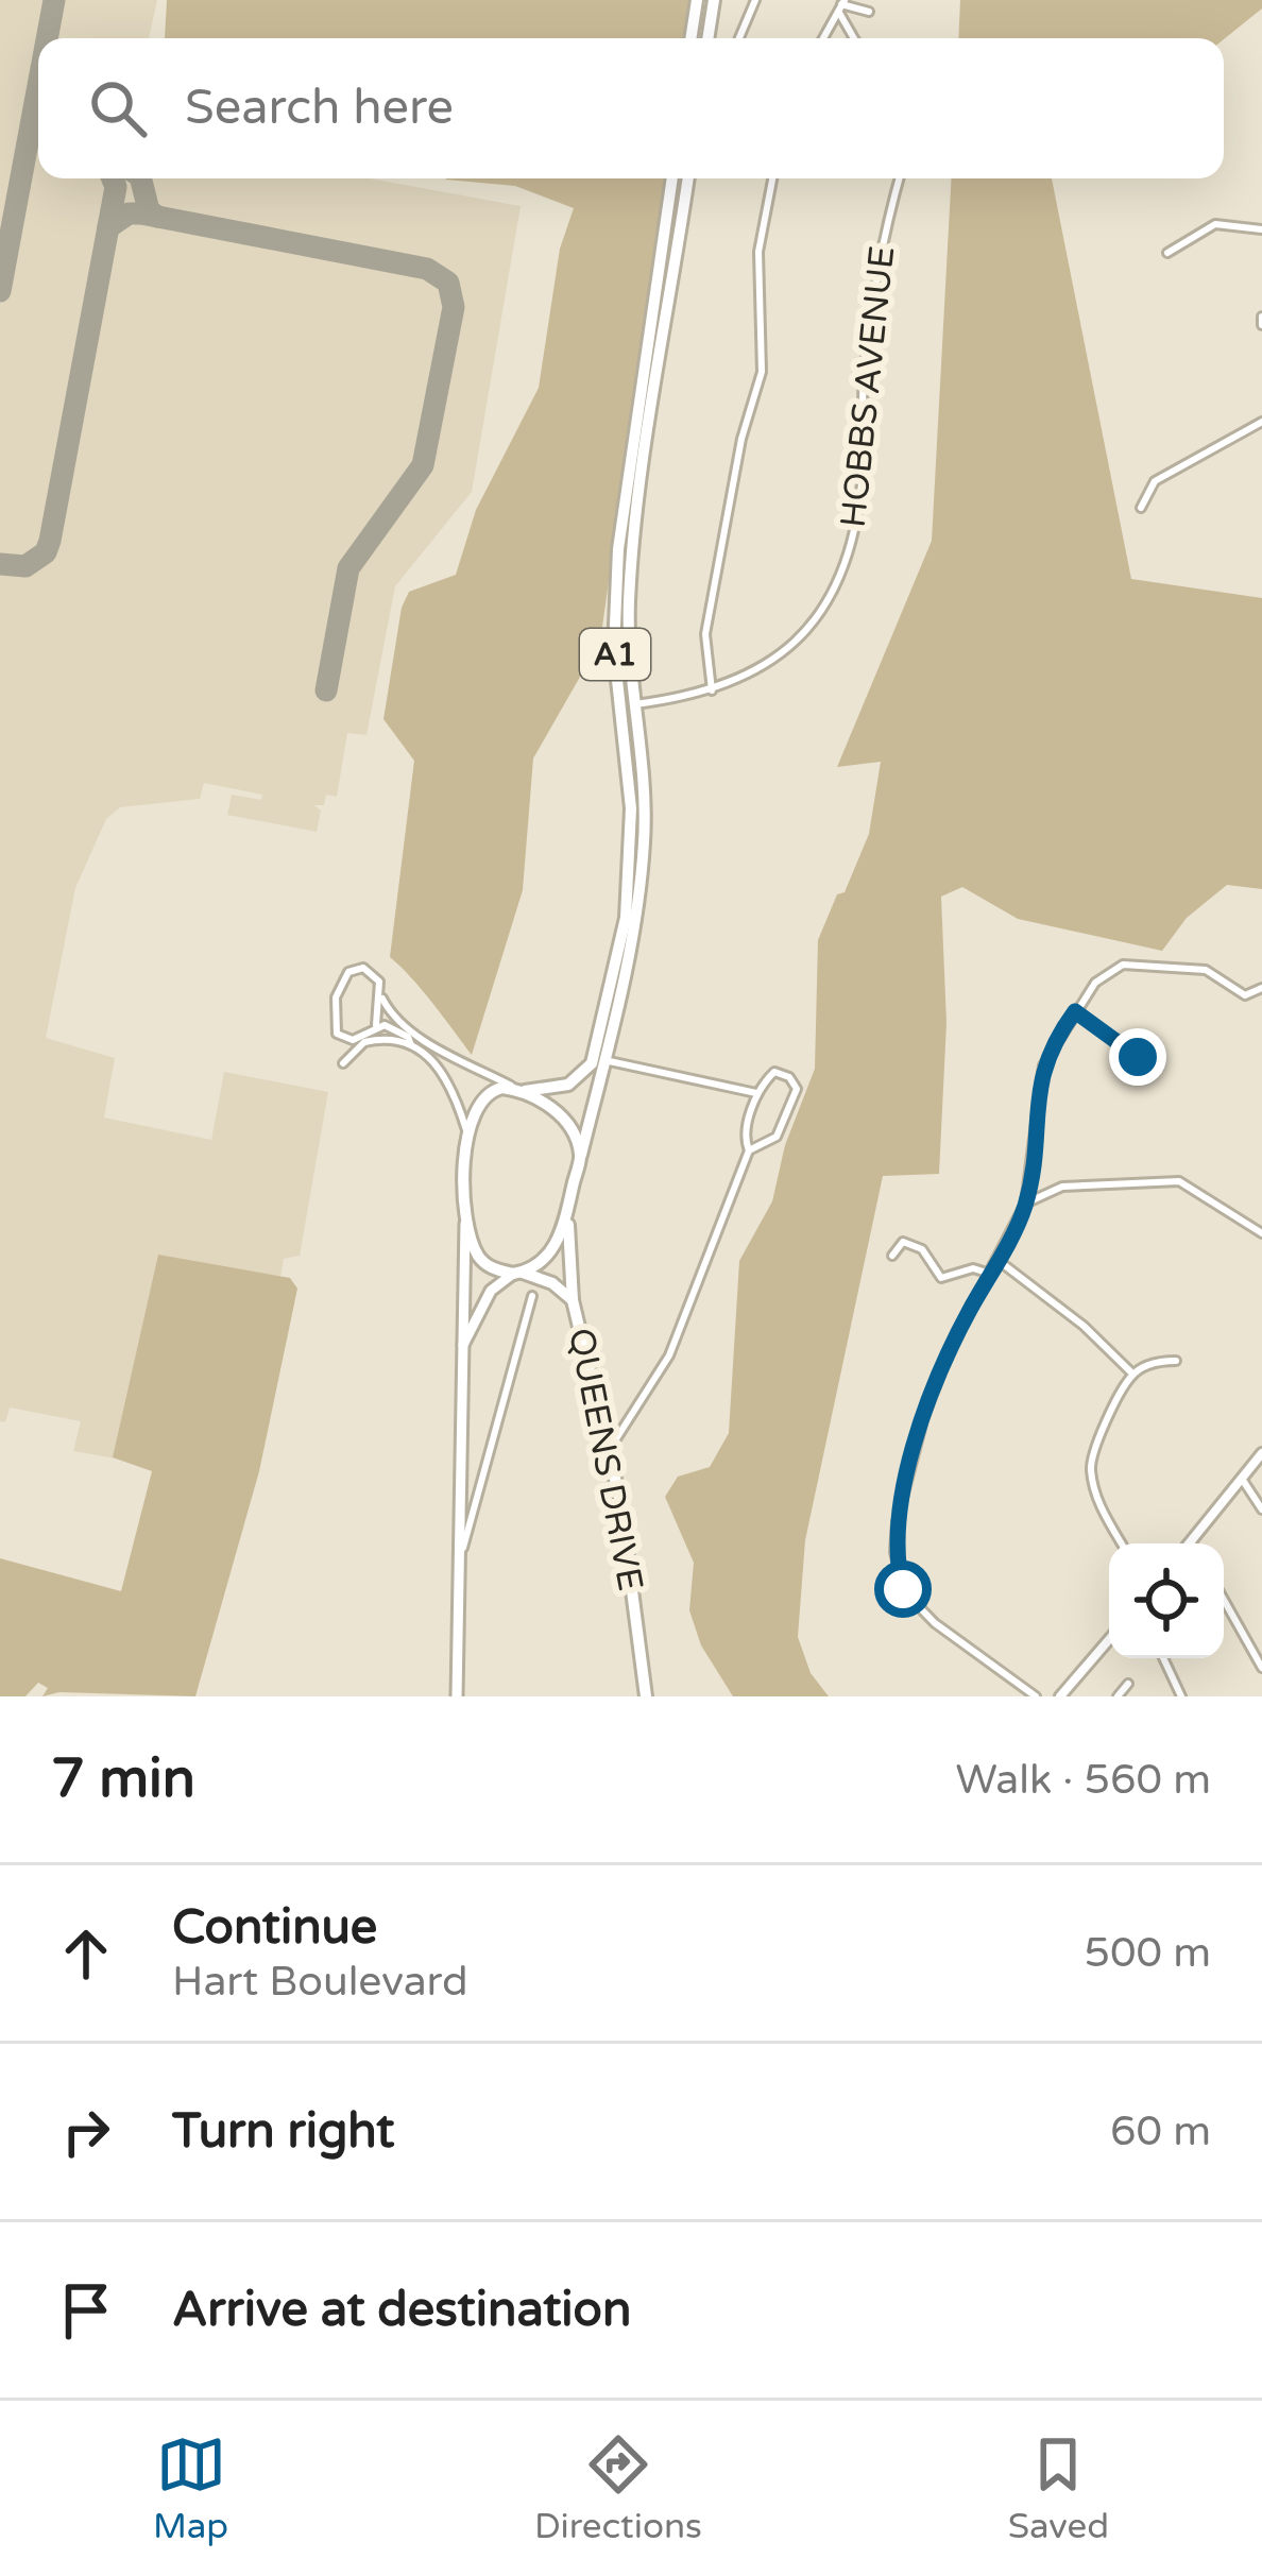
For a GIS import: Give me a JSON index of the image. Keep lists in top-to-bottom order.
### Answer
{
  "streets": {
    "main road": ["A1", "QUEENS DRIVE"],
    "street": ["HOBBS AVENUE"]
  },
  "crossings": [
    ["HOBBS AVENUE", "A1"],
    ["A1", "QUEENS DRIVE"]
  ],
  "page": {
    "search": "Search here",
    "heading": ["7 min", "Walk · 560 m"],
    "list": [
      ["Continue", "Hart Boulevard", "500 m"],
      ["Turn right", "60 m"],
      "Arrive at destination"
    ],
    "nav": ["Map", "Directions", "Saved"]
  }
}
